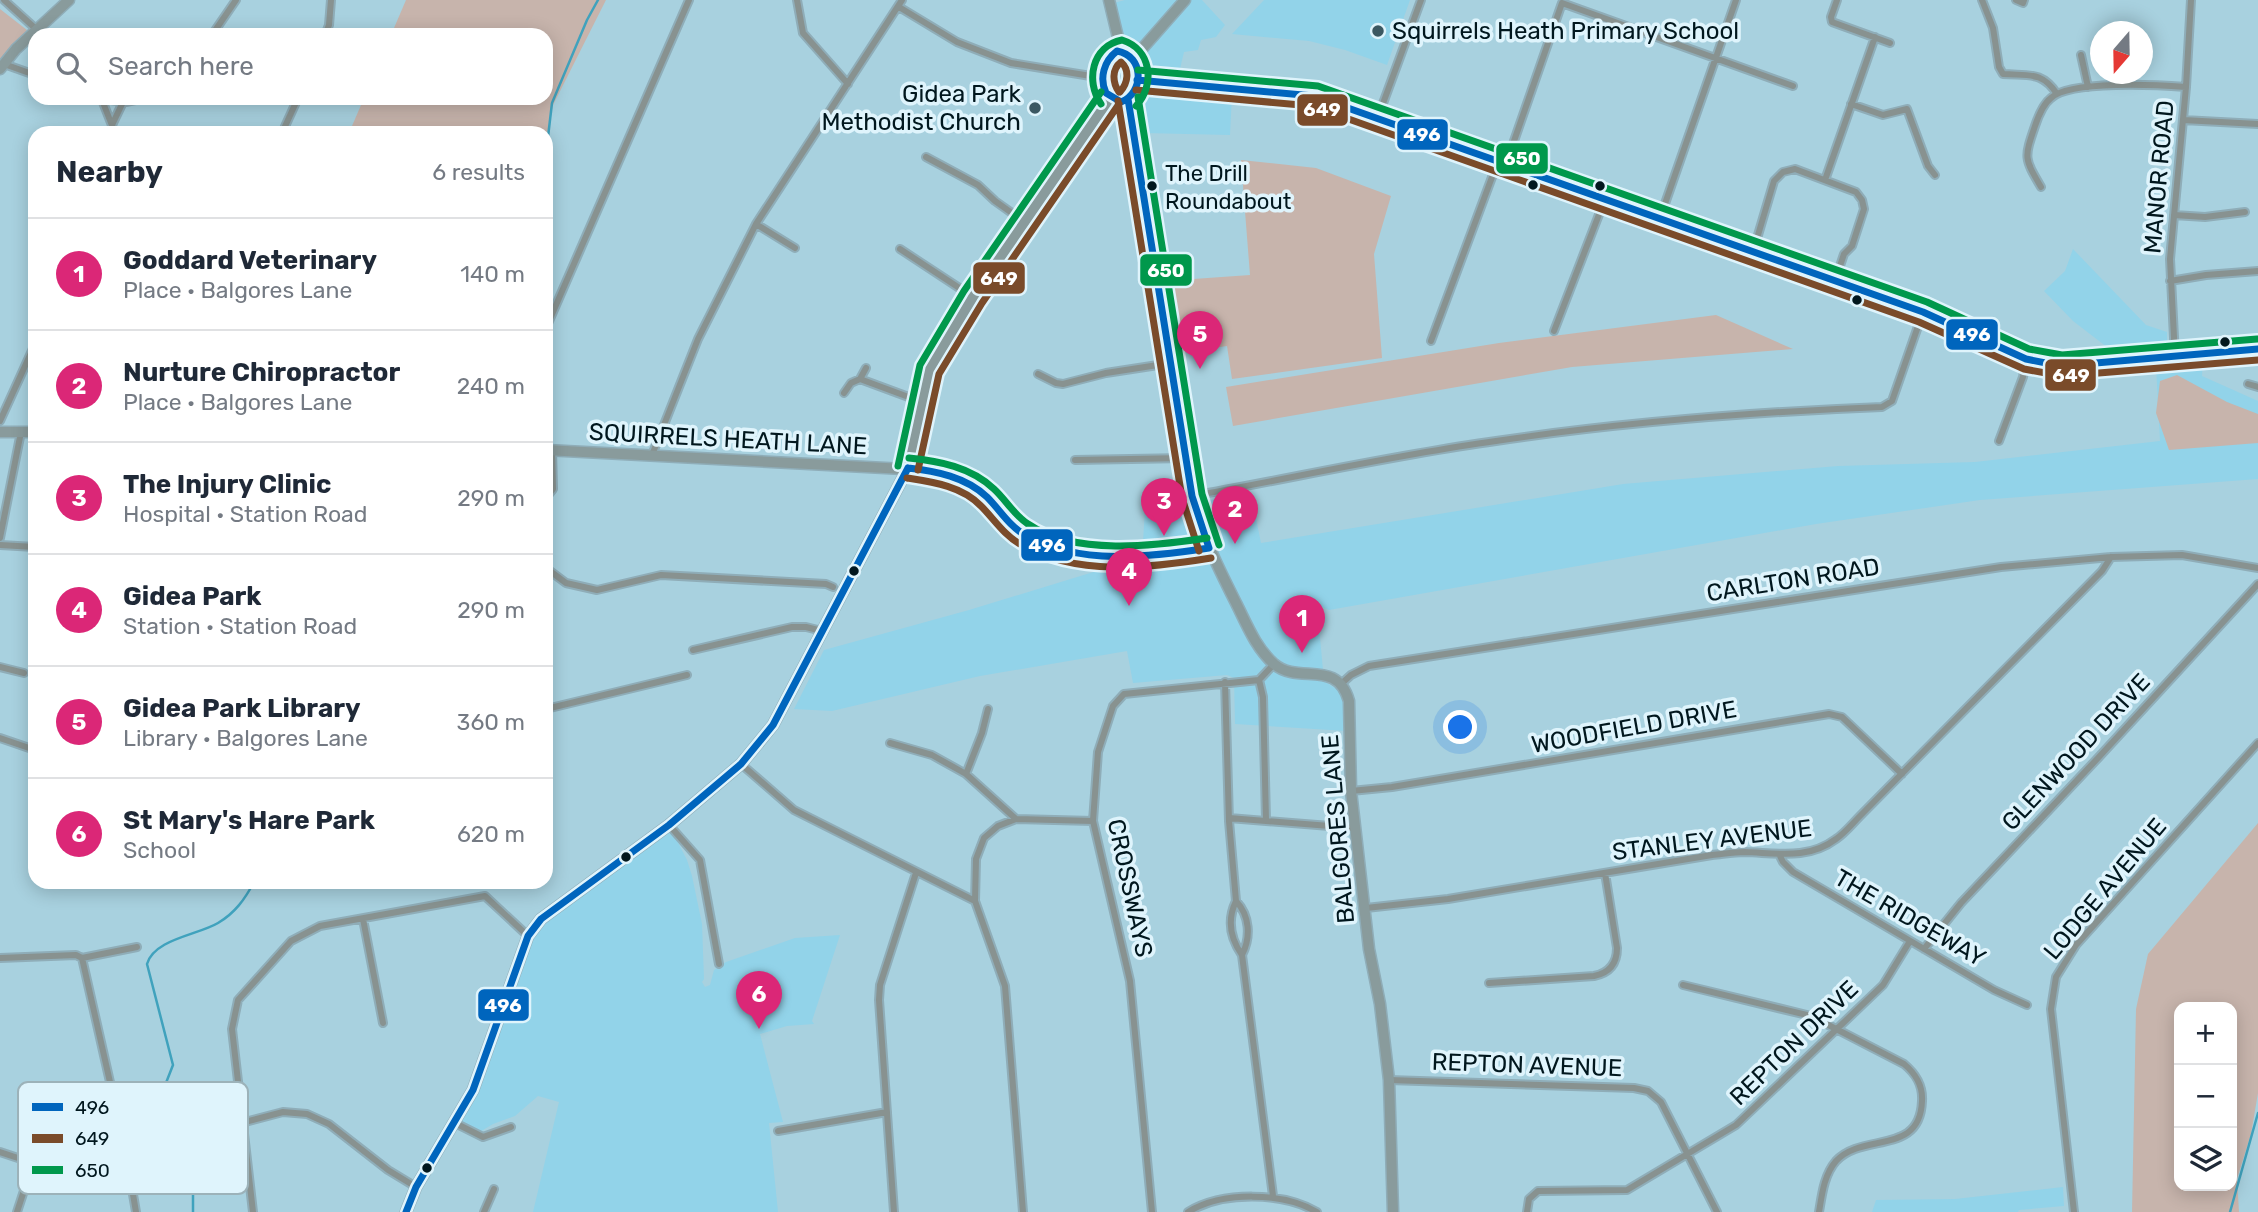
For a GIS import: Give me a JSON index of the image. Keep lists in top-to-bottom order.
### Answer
{
  "streets": {
    "street": [
      "MANOR ROAD",
      "SQUIRRELS HEATH LANE",
      "CARLTON ROAD",
      "WOODFIELD DRIVE",
      "GLENWOOD DRIVE",
      "BALGORES LANE",
      "STANLEY AVENUE",
      "CROSSWAYS",
      "LODGE AVENUE",
      "THE RIDGEWAY",
      "REPTON DRIVE",
      "REPTON AVENUE"
    ]
  },
  "crossings": [
    ["CARLTON ROAD", "BALGORES LANE"],
    ["CARLTON ROAD", "STANLEY AVENUE"],
    ["WOODFIELD DRIVE", "BALGORES LANE"],
    ["WOODFIELD DRIVE", "STANLEY AVENUE"],
    ["GLENWOOD DRIVE", "THE RIDGEWAY"],
    ["BALGORES LANE", "STANLEY AVENUE"],
    ["BALGORES LANE", "REPTON AVENUE"],
    ["STANLEY AVENUE", "THE RIDGEWAY"],
    ["THE RIDGEWAY", "REPTON DRIVE"],
    ["REPTON DRIVE", "REPTON AVENUE"]
  ],
  "places": ["Squirrels Heath Primary School", "Gidea Park Methodist Church", "The Drill Roundabout"],
  "lines": ["transit line 650", "transit line 496", "transit line 649"],
  "legend": ["496", "649", "650"],
  "north": "bottom",
  "page": {
    "search": "Search here",
    "heading": ["Nearby", "6 results"],
    "list": [
      {
        "mark": "1",
        "name": "Goddard Veterinary",
        "note": "Place · Balgores Lane",
        "value": "140 m"
      },
      {
        "mark": "2",
        "name": "Nurture Chiropractor",
        "note": "Place · Balgores Lane",
        "value": "240 m"
      },
      {
        "mark": "3",
        "name": "The Injury Clinic",
        "note": "Hospital · Station Road",
        "value": "290 m"
      },
      {
        "mark": "4",
        "name": "Gidea Park",
        "note": "Station · Station Road",
        "value": "290 m"
      },
      {
        "mark": "5",
        "name": "Gidea Park Library",
        "note": "Library · Balgores Lane",
        "value": "360 m"
      },
      {
        "mark": "6",
        "name": "St Mary's Hare Park",
        "note": "School",
        "value": "620 m"
      }
    ],
    "pins": [
      "5",
      "3",
      "2",
      "4",
      "1",
      "6"
    ],
    "map_buttons": ["+", "−"]
  }
}
